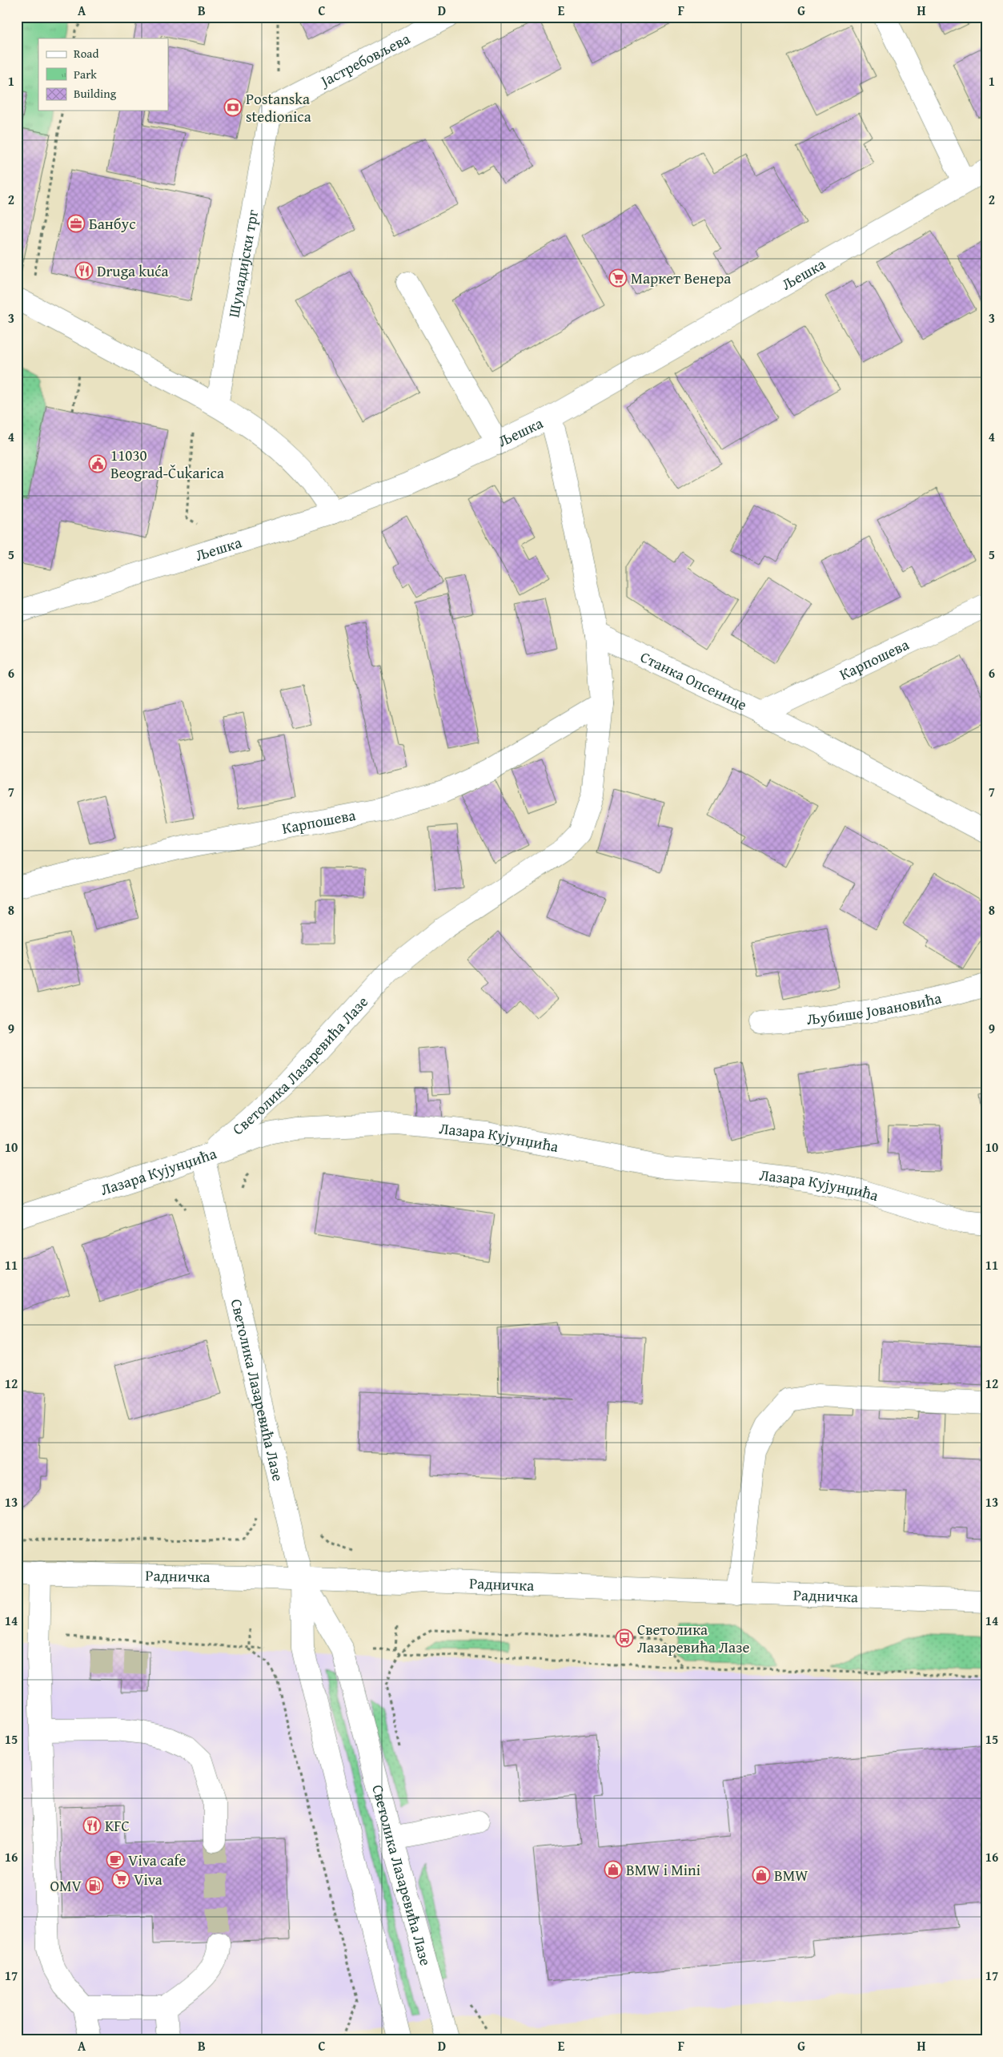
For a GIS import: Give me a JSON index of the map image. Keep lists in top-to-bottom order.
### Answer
{
  "streets": {
    "street": [
      "Јастребовљева",
      "Шумадијски трг",
      "Љешка",
      "Карпошева",
      "Станка Опсенице",
      "Љубише Јовановића",
      "Светолика Лазаревића Лазе",
      "Лазара Кујунџића",
      "Радничка"
    ]
  },
  "crossings": [
    ["Јастребовљева", "Шумадијски трг"],
    ["Карпошева", "Станка Опсенице"],
    ["Карпошева", "Светолика Лазаревића Лазе"],
    ["Станка Опсенице", "Светолика Лазаревића Лазе"],
    ["Светолика Лазаревића Лазе", "Лазара Кујунџића"],
    ["Светолика Лазаревића Лазе", "Радничка"]
  ],
  "places": {
    "bank": ["Postanska stedionica"],
    "office": ["Банбус"],
    "restaurant": ["Druga kuća", "KFC"],
    "supermarket": ["Маркет Венера", "Viva"],
    "public building": ["11030 Beograd-Čukarica"],
    "bus stop": ["Светолика Лазаревића Лазе"],
    "cafe": ["Viva cafe"],
    "shop": ["BMW i Mini", "BMW"],
    "fuel station": ["OMV"]
  },
  "legend": ["Road", "Park", "Building"],
  "grid": {
    "columns": [
      "A",
      "B",
      "C",
      "D",
      "E",
      "F",
      "G",
      "H"
    ],
    "rows": [
      "1",
      "2",
      "3",
      "4",
      "5",
      "6",
      "7",
      "8",
      "9",
      "10",
      "11",
      "12",
      "13",
      "14",
      "15",
      "16",
      "17"
    ]
  }
}
